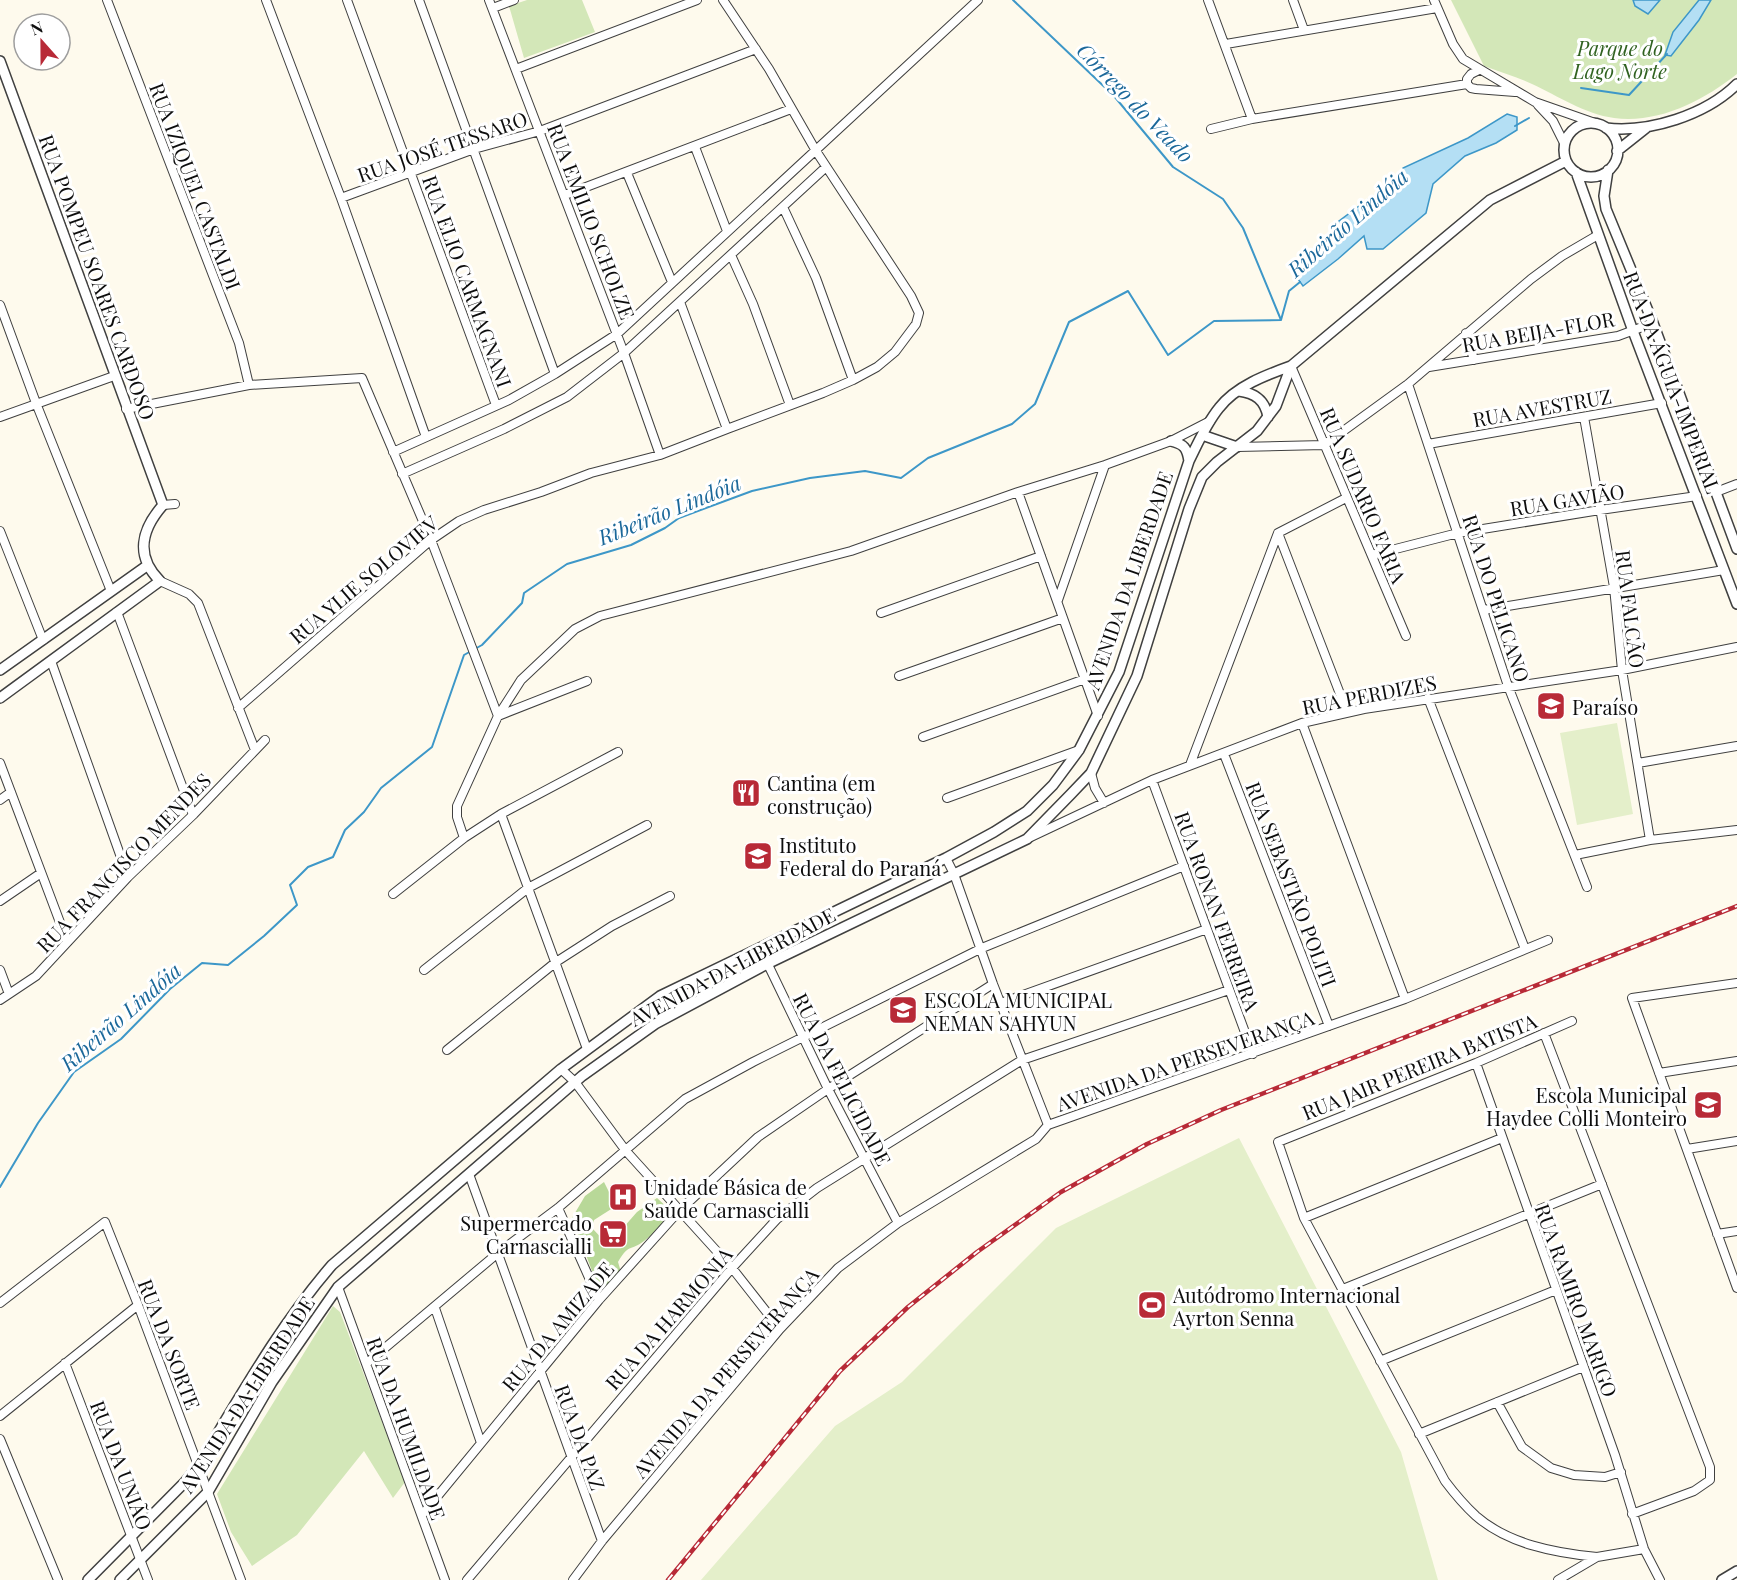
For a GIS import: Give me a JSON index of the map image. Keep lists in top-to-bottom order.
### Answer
{
  "streets": {
    "street": [
      "RUA JOSÉ TESSARO",
      "RUA IZIQUEL CASTALDI",
      "RUA EMILIO SCHOLZE",
      "RUA POMPEU SOARES CARDOSO",
      "RUA ELIO CARMAGNANI",
      "RUA BEIJA-FLOR",
      "RUA DA ÁGUIA-IMPERIAL",
      "RUA AVESTRUZ",
      "RUA SUDARIO FARIA",
      "RUA GAVIÃO",
      "RUA YLIE SOLOVIEV",
      "AVENIDA DA LIBERDADE",
      "RUA DO PELICANO",
      "RUA FALCÃO",
      "RUA PERDIZES",
      "RUA FRANCISCO MENDES",
      "RUA SEBASTIÃO POLITI",
      "RUA RONAN FERREIRA",
      "AVENIDA DA PERSEVERANÇA",
      "RUA JAIR PEREIRA BATISTA",
      "RUA DA FELICIDADE",
      "RUA RAMIRO MARIGO",
      "RUA DA HARMONIA",
      "RUA DA AMIZADE",
      "RUA DA SORTE",
      "RUA DA HUMILDADE",
      "RUA DA PAZ",
      "RUA DA UNIÃO"
    ]
  },
  "crossings": [
    ["RUA JOSÉ TESSARO", "RUA EMILIO SCHOLZE"],
    ["RUA JOSÉ TESSARO", "RUA ELIO CARMAGNANI"],
    ["RUA EMILIO SCHOLZE", "RUA YLIE SOLOVIEV"],
    ["RUA BEIJA-FLOR", "RUA DA ÁGUIA-IMPERIAL"],
    ["RUA DA ÁGUIA-IMPERIAL", "RUA AVESTRUZ"],
    ["RUA DA ÁGUIA-IMPERIAL", "RUA GAVIÃO"],
    ["RUA AVESTRUZ", "RUA DO PELICANO"],
    ["RUA AVESTRUZ", "RUA FALCÃO"],
    ["RUA SUDARIO FARIA", "RUA GAVIÃO"],
    ["RUA SUDARIO FARIA", "AVENIDA DA LIBERDADE"],
    ["RUA GAVIÃO", "RUA DO PELICANO"],
    ["RUA GAVIÃO", "RUA FALCÃO"],
    ["AVENIDA DA LIBERDADE", "RUA PERDIZES"],
    ["AVENIDA DA LIBERDADE", "RUA DA FELICIDADE"],
    ["AVENIDA DA LIBERDADE", "RUA DA SORTE"],
    ["AVENIDA DA LIBERDADE", "RUA DA HUMILDADE"],
    ["AVENIDA DA LIBERDADE", "RUA DA PAZ"],
    ["AVENIDA DA LIBERDADE", "RUA DA UNIÃO"],
    ["RUA DO PELICANO", "RUA PERDIZES"],
    ["RUA FALCÃO", "RUA PERDIZES"],
    ["RUA PERDIZES", "RUA SEBASTIÃO POLITI"],
    ["RUA PERDIZES", "RUA RONAN FERREIRA"],
    ["RUA SEBASTIÃO POLITI", "AVENIDA DA PERSEVERANÇA"],
    ["RUA RONAN FERREIRA", "AVENIDA DA PERSEVERANÇA"],
    ["RUA RONAN FERREIRA", "RUA DA HARMONIA"],
    ["AVENIDA DA PERSEVERANÇA", "RUA DA FELICIDADE"],
    ["AVENIDA DA PERSEVERANÇA", "RUA DA PAZ"],
    ["RUA JAIR PEREIRA BATISTA", "RUA RAMIRO MARIGO"],
    ["RUA DA FELICIDADE", "RUA DA HARMONIA"],
    ["RUA DA FELICIDADE", "RUA DA AMIZADE"],
    ["RUA DA HARMONIA", "RUA DA PAZ"],
    ["RUA DA AMIZADE", "RUA DA HUMILDADE"],
    ["RUA DA AMIZADE", "RUA DA PAZ"]
  ],
  "water": ["Córrego do Veado", "Ribeirão Lindóia"],
  "parks": ["Parque do Lago Norte"],
  "places": {
    "school or university": [
      "Paraíso",
      "Instituto Federal do Paraná",
      "ESCOLA MUNICIPAL NEMAN SAHYUN",
      "Escola Municipal Haydee Colli Monteiro"
    ],
    "restaurant": ["Cantina (em construção)"],
    "hospital": ["Unidade Básica de Saúde Carnascialli"],
    "supermarket": ["Supermercado Carnascialli"],
    "sports": ["Autódromo Internacional Ayrton Senna"]
  },
  "north": "top"
}
